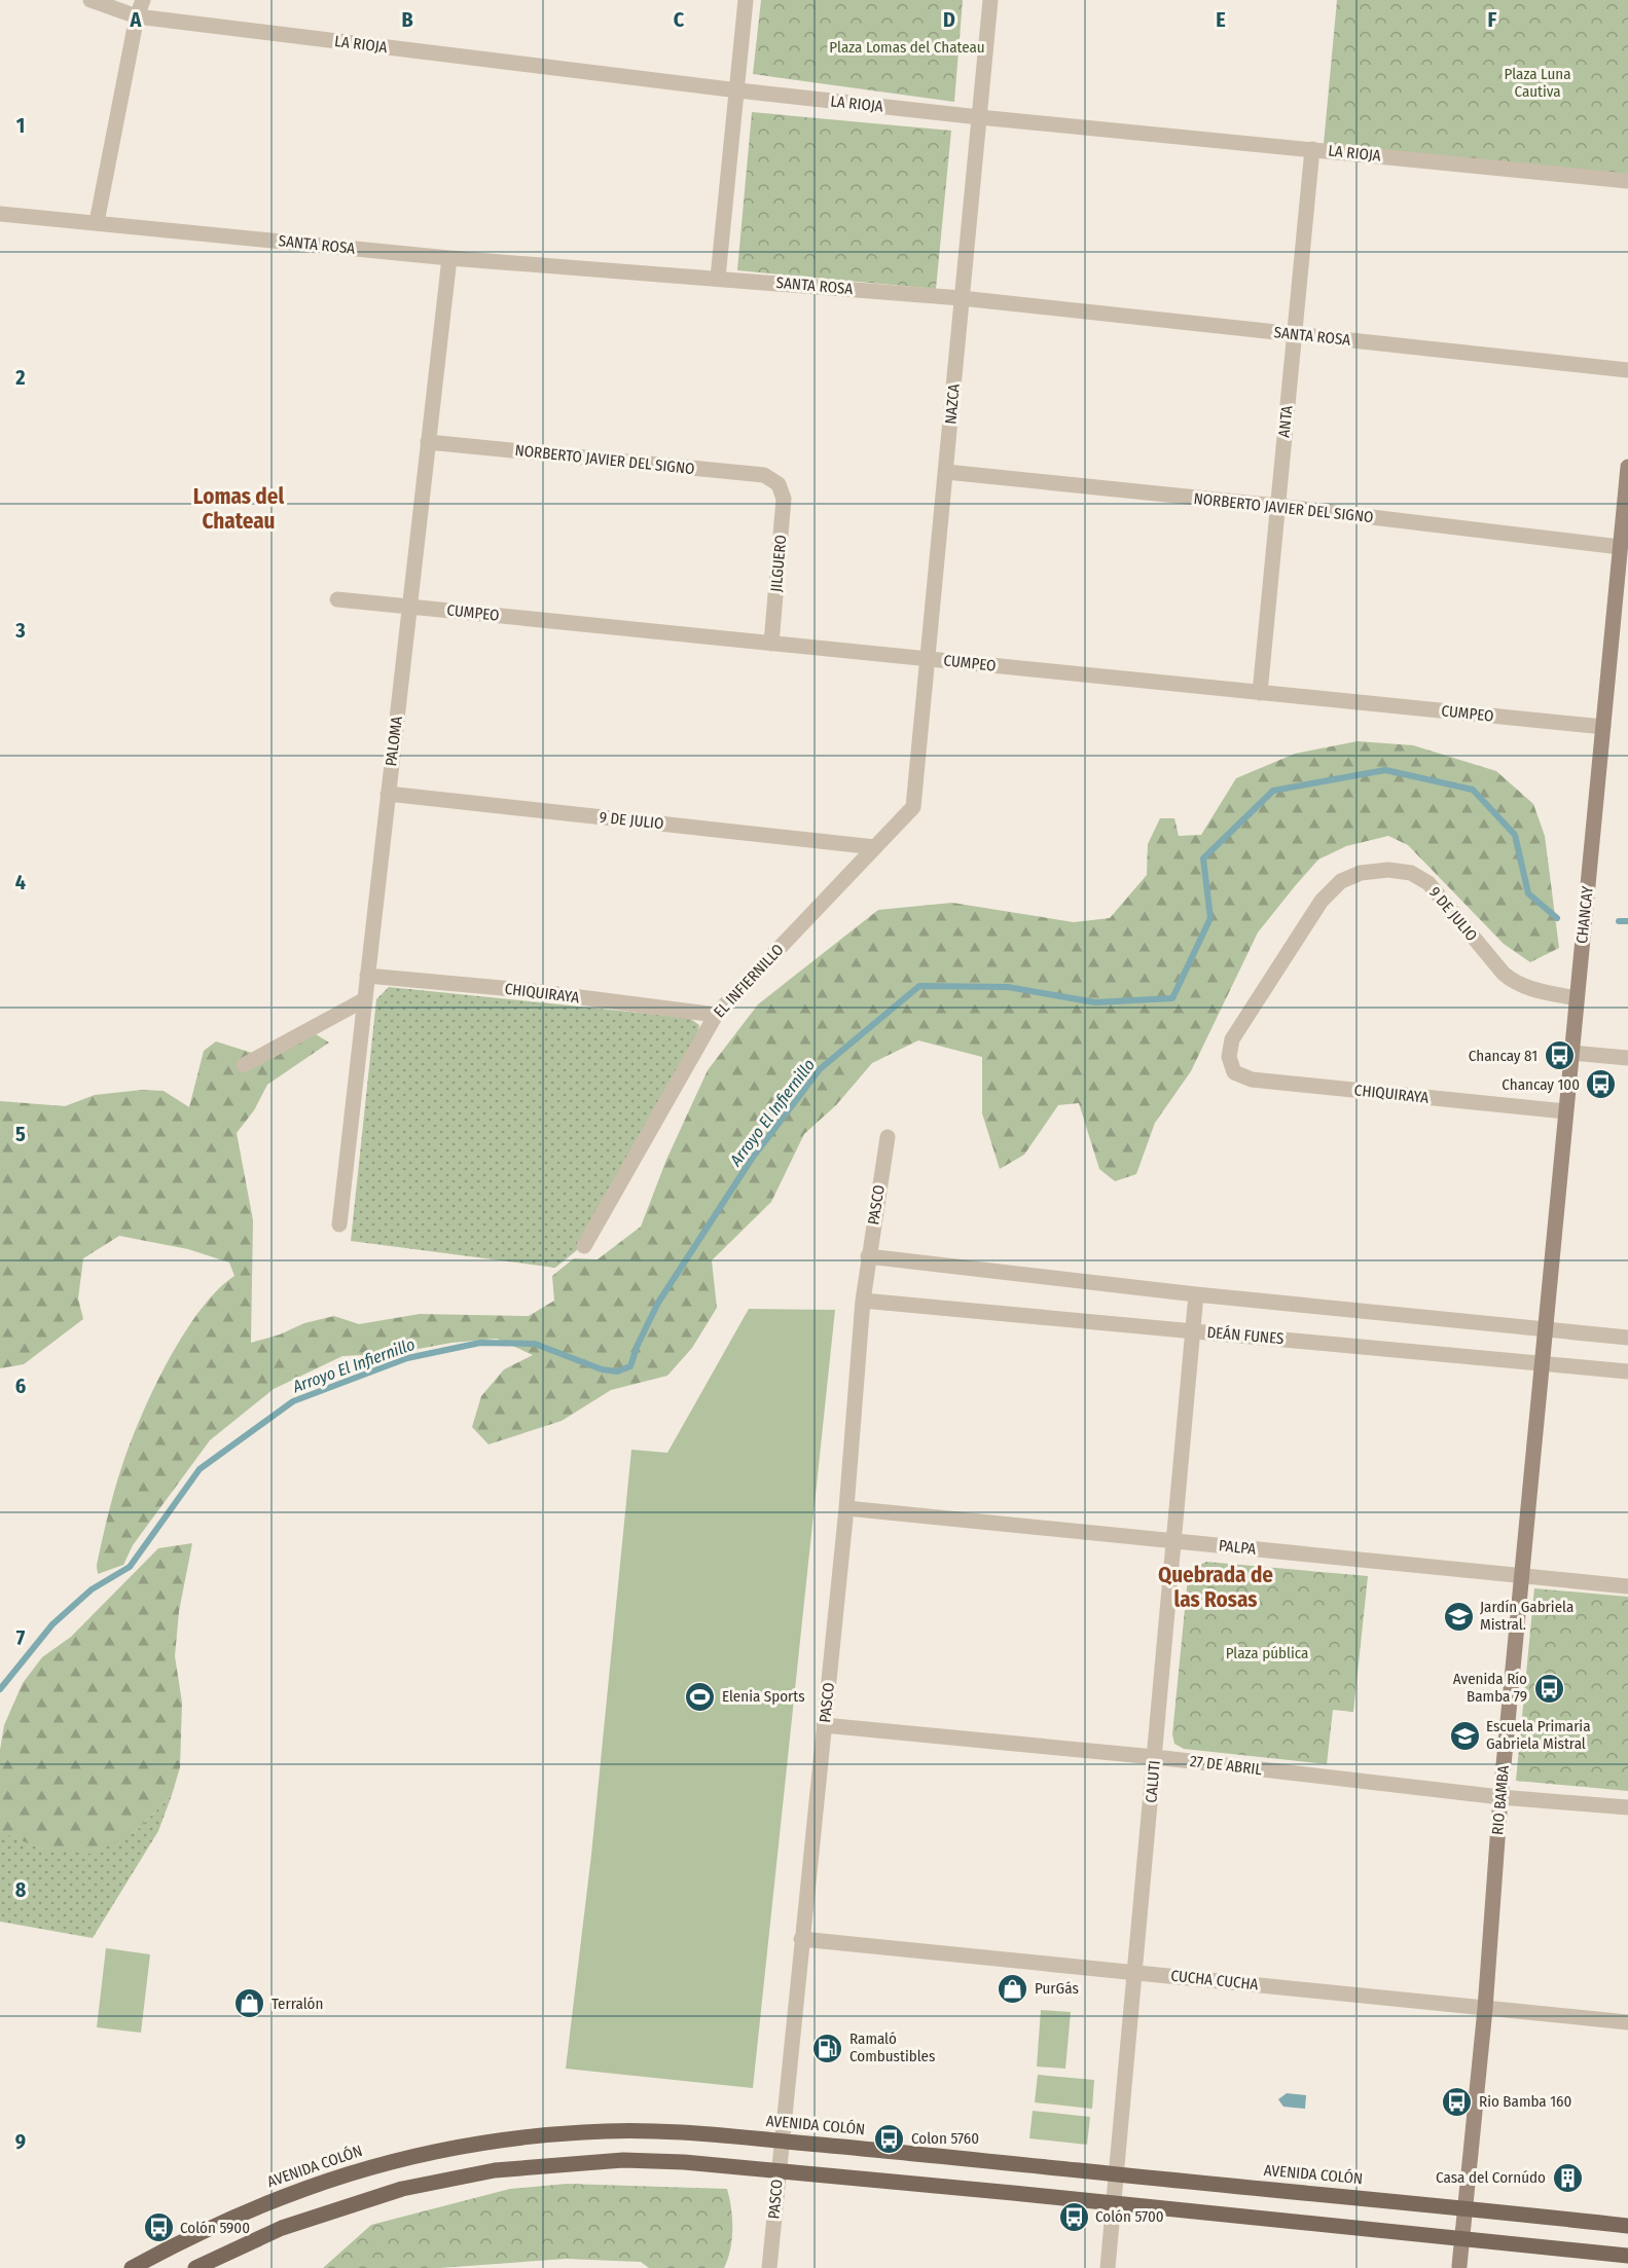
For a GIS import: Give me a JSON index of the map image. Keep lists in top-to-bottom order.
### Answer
{
  "streets": {
    "main road": ["CHANCAY", "RIO BAMBA", "AVENIDA COLÓN"],
    "street": [
      "LA RIOJA",
      "SANTA ROSA",
      "NAZCA",
      "ANTA",
      "NORBERTO JAVIER DEL SIGNO",
      "JILGUERO",
      "CUMPEO",
      "PALOMA",
      "9 DE JULIO",
      "EL INFIERNILLO",
      "CHIQUIRAYA",
      "PASCO",
      "DEÁN FUNES",
      "PALPA",
      "27 DE ABRIL",
      "CALUTI",
      "CUCHA CUCHA"
    ]
  },
  "crossings": [
    ["LA RIOJA", "NAZCA"],
    ["LA RIOJA", "ANTA"],
    ["SANTA ROSA", "NAZCA"],
    ["SANTA ROSA", "ANTA"],
    ["SANTA ROSA", "PALOMA"],
    ["NAZCA", "NORBERTO JAVIER DEL SIGNO"],
    ["NAZCA", "CUMPEO"],
    ["NAZCA", "EL INFIERNILLO"],
    ["ANTA", "NORBERTO JAVIER DEL SIGNO"],
    ["ANTA", "CUMPEO"],
    ["NORBERTO JAVIER DEL SIGNO", "JILGUERO"],
    ["NORBERTO JAVIER DEL SIGNO", "PALOMA"],
    ["NORBERTO JAVIER DEL SIGNO", "CHANCAY"],
    ["JILGUERO", "CUMPEO"],
    ["CUMPEO", "PALOMA"],
    ["CUMPEO", "CHANCAY"],
    ["PALOMA", "9 DE JULIO"],
    ["PALOMA", "CHIQUIRAYA"],
    ["9 DE JULIO", "CHANCAY"],
    ["9 DE JULIO", "EL INFIERNILLO"],
    ["9 DE JULIO", "CHIQUIRAYA"],
    ["CHANCAY", "CHIQUIRAYA"],
    ["CHANCAY", "DEÁN FUNES"],
    ["CHANCAY", "RIO BAMBA"],
    ["EL INFIERNILLO", "CHIQUIRAYA"],
    ["PASCO", "DEÁN FUNES"],
    ["PASCO", "PALPA"],
    ["PASCO", "27 DE ABRIL"],
    ["PASCO", "CUCHA CUCHA"],
    ["PASCO", "AVENIDA COLÓN"],
    ["DEÁN FUNES", "CALUTI"],
    ["DEÁN FUNES", "RIO BAMBA"],
    ["PALPA", "CALUTI"],
    ["PALPA", "RIO BAMBA"],
    ["27 DE ABRIL", "CALUTI"],
    ["27 DE ABRIL", "RIO BAMBA"],
    ["CALUTI", "CUCHA CUCHA"],
    ["CALUTI", "AVENIDA COLÓN"],
    ["RIO BAMBA", "CUCHA CUCHA"],
    ["RIO BAMBA", "AVENIDA COLÓN"]
  ],
  "districts": ["Lomas del Chateau", "Quebrada de las Rosas"],
  "water": ["Arroyo El Infiernillo"],
  "parks": ["Plaza Lomas del Chateau", "Plaza Luna Cautiva", "Plaza pública"],
  "places": {
    "bus stop": [
      "Chancay 81",
      "Chancay 100",
      "Avenida Río Bamba 79",
      "Rio Bamba 160",
      "Colon 5760",
      "Colón 5700",
      "Colón 5900"
    ],
    "school or university": ["Jardín Gabriela Mistral.", "Escuela Primaria Gabriela Mistral"],
    "sports": ["Elenia Sports"],
    "shop": ["PurGás", "Terralón"],
    "fuel station": ["Ramaló Combustibles"],
    "building": ["Casa del Cornúdo"]
  },
  "grid": {
    "columns": [
      "A",
      "B",
      "C",
      "D",
      "E",
      "F"
    ],
    "rows": [
      "1",
      "2",
      "3",
      "4",
      "5",
      "6",
      "7",
      "8",
      "9"
    ]
  }
}
